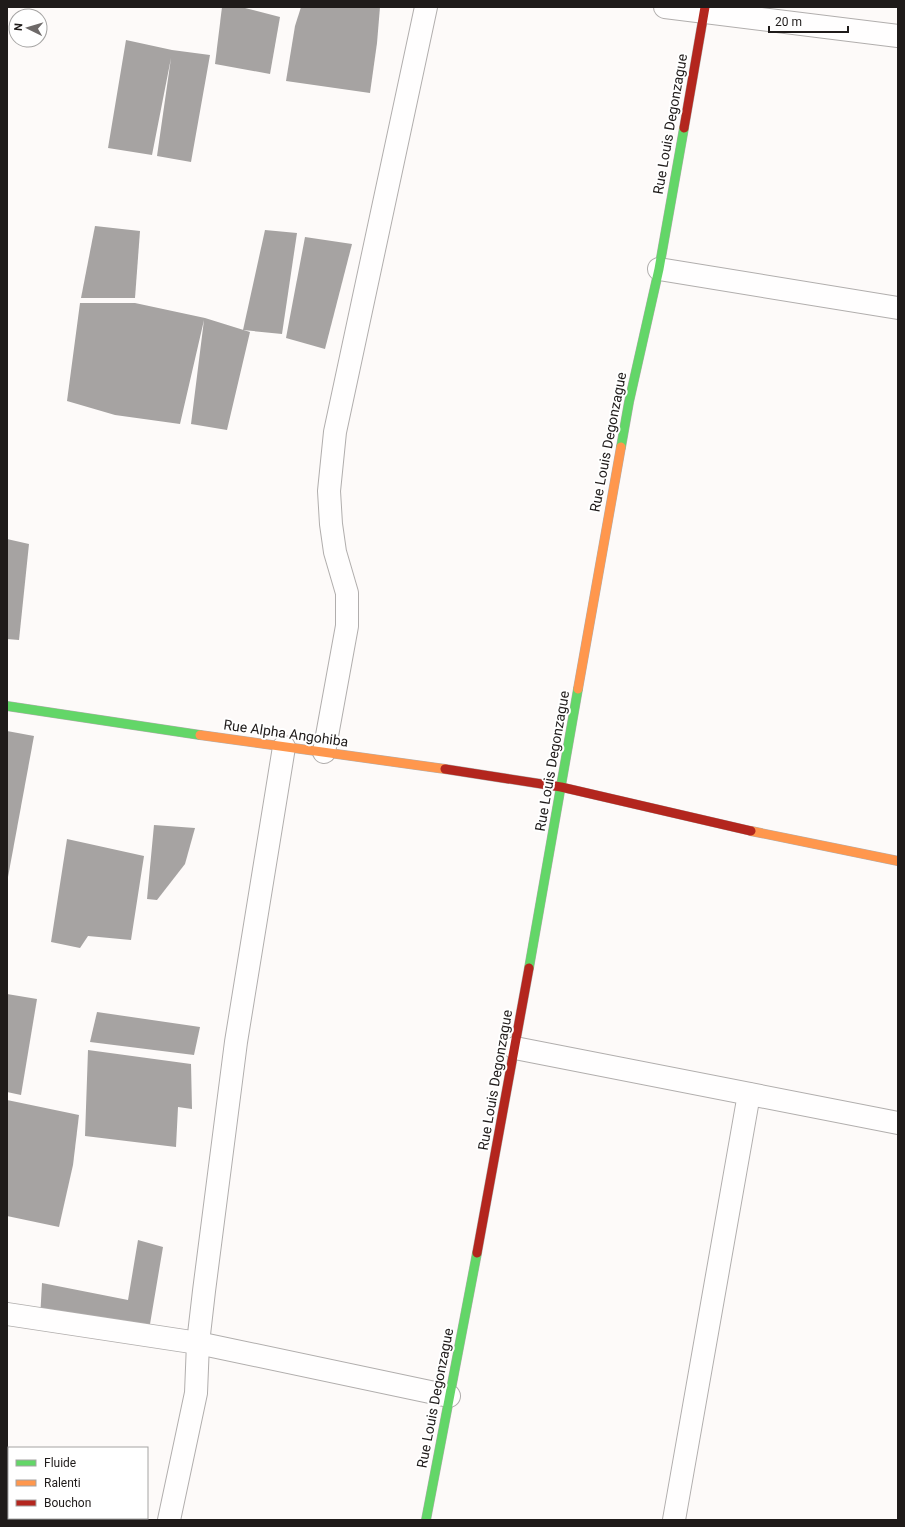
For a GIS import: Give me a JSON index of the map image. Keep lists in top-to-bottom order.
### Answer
{
  "streets": {
    "street": ["Rue Louis Degonzague", "Rue Alpha Angohiba"]
  },
  "crossings": [
    ["Rue Louis Degonzague", "Rue Alpha Angohiba"]
  ],
  "legend": ["Fluide", "Ralenti", "Bouchon"],
  "scale_bar": "20 m",
  "north": "left"
}
